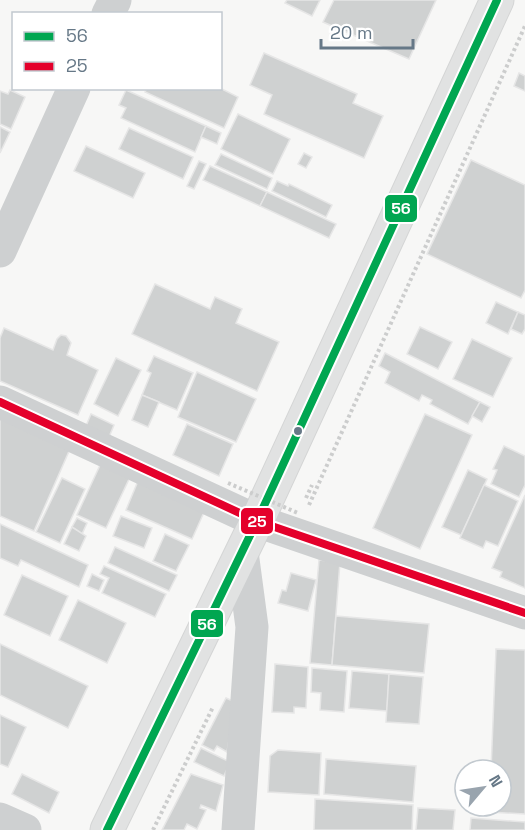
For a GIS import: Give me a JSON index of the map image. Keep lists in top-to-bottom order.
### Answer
{
  "lines": ["transit line 56", "transit line 25"],
  "legend": ["56", "25"],
  "scale_bar": "20 m",
  "north": "top right"
}
